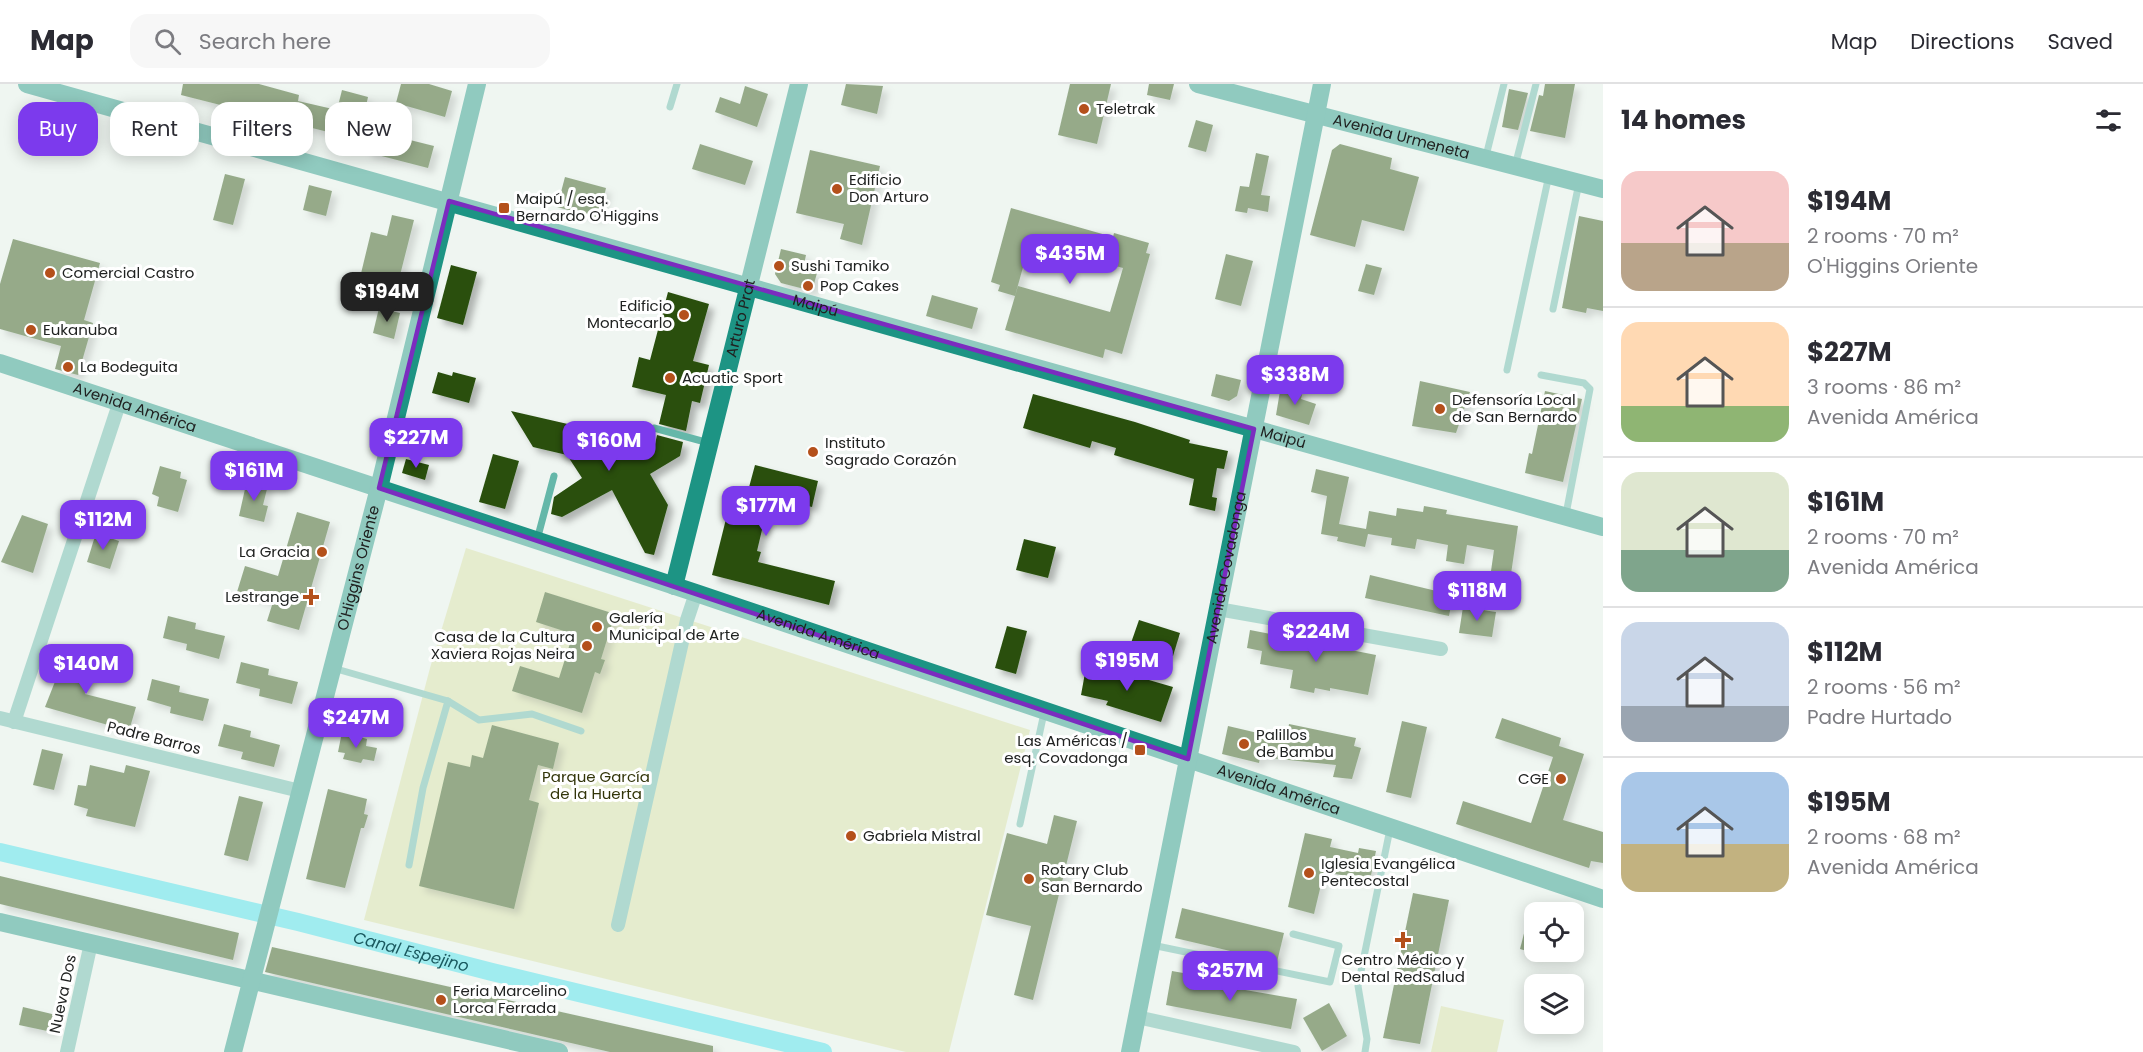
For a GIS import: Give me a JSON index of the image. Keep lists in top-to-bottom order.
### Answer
{
  "streets": {
    "street": [
      "Avenida Urmeneta",
      "Maipú",
      "Arturo Prat",
      "Avenida América",
      "Avenida Covadonga",
      "O'Higgins Oriente",
      "Padre Barros",
      "Nueva Dos"
    ]
  },
  "crossings": [
    ["Avenida Urmeneta", "Avenida Covadonga"],
    ["Maipú", "Arturo Prat"],
    ["Maipú", "Avenida Covadonga"],
    ["Maipú", "O'Higgins Oriente"],
    ["Arturo Prat", "Avenida América"],
    ["Avenida América", "Avenida Covadonga"],
    ["Avenida América", "O'Higgins Oriente"],
    ["O'Higgins Oriente", "Padre Barros"]
  ],
  "water": ["Canal Espejino"],
  "parks": ["Parque García de la Huerta"],
  "places": {
    "other": [
      "Teletrak",
      "Edificio Don Arturo",
      "Sushi Tamiko",
      "Comercial Castro",
      "Pop Cakes",
      "Edificio Montecarlo",
      "Eukanuba",
      "La Bodeguita",
      "Acuatic Sport",
      "Defensoría Local de San Bernardo",
      "Instituto Sagrado Corazón",
      "La Gracia",
      "Galería Municipal de Arte",
      "Casa de la Cultura Xaviera Rojas Neira",
      "Palillos de Bambu",
      "CGE",
      "Gabriela Mistral",
      "Iglesia Evangélica Pentecostal",
      "Rotary Club San Bernardo",
      "Feria Marcelino Lorca Ferrada"
    ],
    "transit": ["Maipú / esq. Bernardo O'Higgins", "Las Américas / esq. Covadonga"],
    "health": ["Lestrange", "Centro Médico y Dental RedSalud"]
  },
  "page": {
    "header": "Map",
    "search": "Search here",
    "nav": ["Map", "Directions", "Saved"],
    "heading": "14 homes",
    "chip": [
      "Buy",
      "Rent",
      "Filters",
      "New"
    ],
    "list": [
      {
        "name": "$194M",
        "note": "2 rooms · 70 m² · O'Higgins Oriente"
      },
      {
        "name": "$227M",
        "note": "3 rooms · 86 m² · Avenida América"
      },
      {
        "name": "$161M",
        "note": "2 rooms · 70 m² · Avenida América"
      },
      {
        "name": "$112M",
        "note": "2 rooms · 56 m² · Padre Hurtado"
      },
      {
        "name": "$195M",
        "note": "2 rooms · 68 m² · Avenida América"
      }
    ],
    "price": [
      "$435M",
      "$194M",
      "$338M",
      "$227M",
      "$160M",
      "$161M",
      "$177M",
      "$112M",
      "$118M",
      "$224M",
      "$195M",
      "$140M",
      "$247M",
      "$257M"
    ]
  }
}
